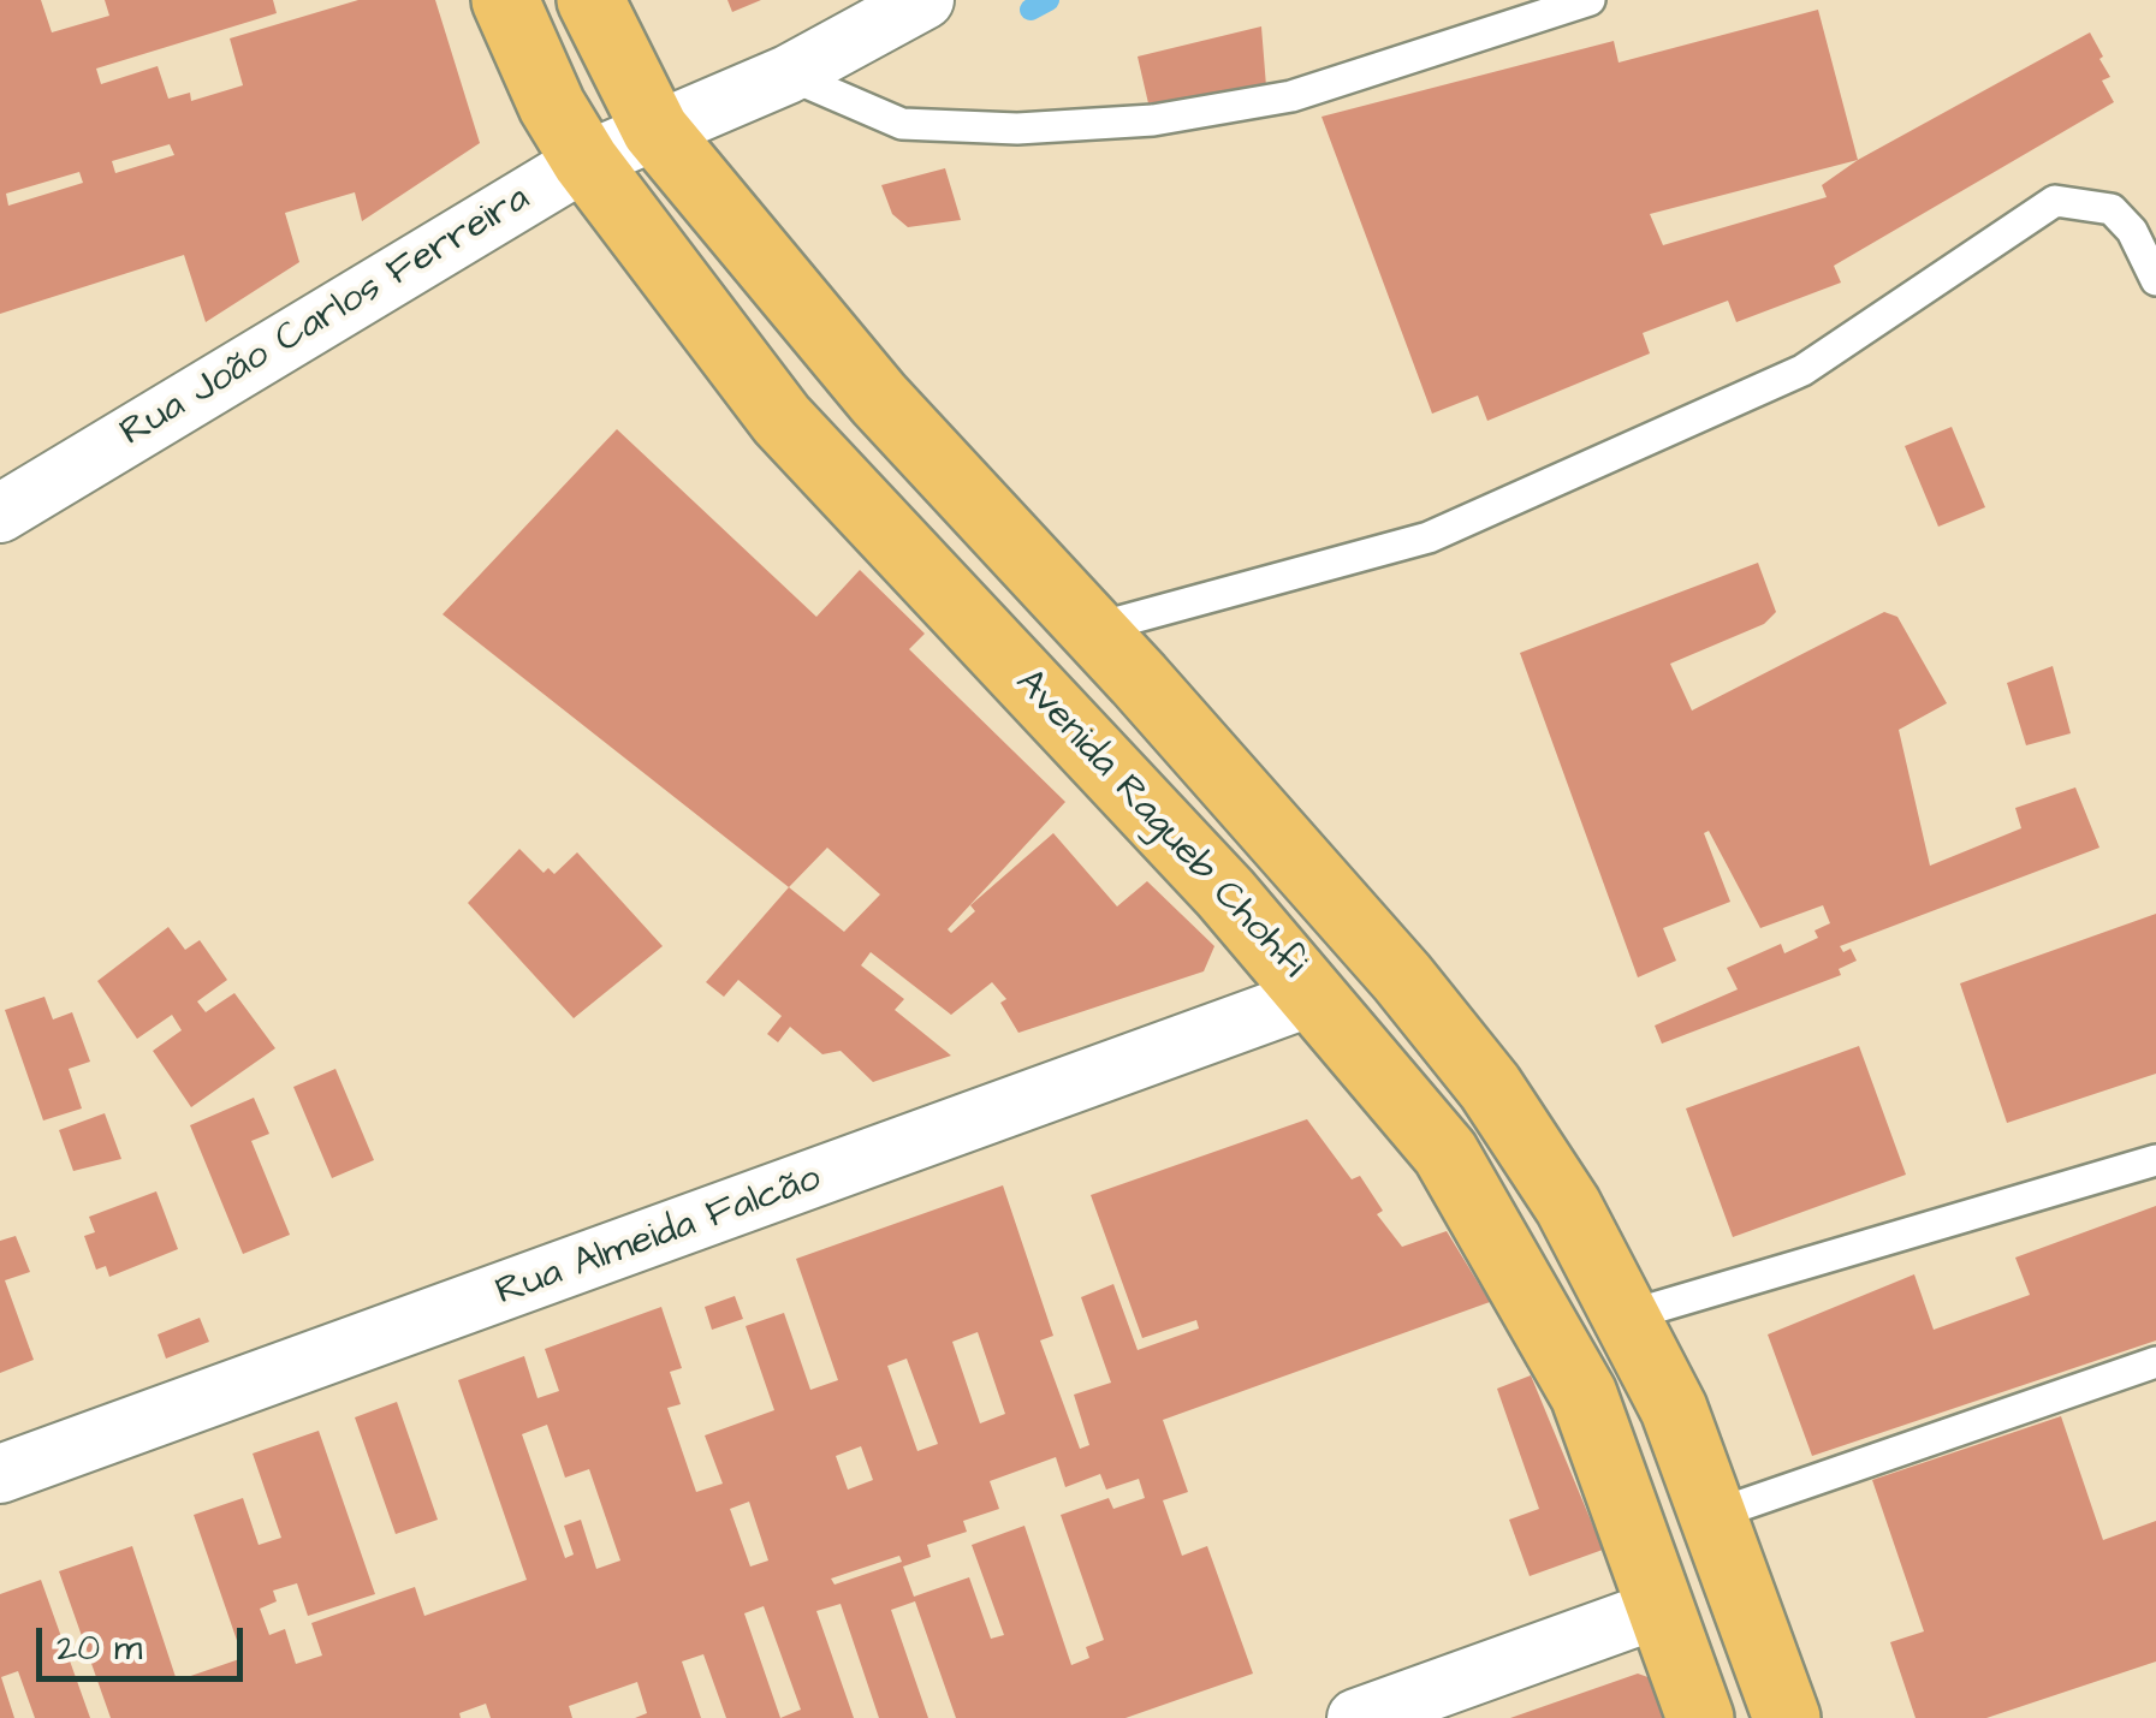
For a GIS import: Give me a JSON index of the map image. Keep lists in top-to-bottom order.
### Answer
{
  "streets": {
    "main road": ["Avenida Ragueb Chohfi"],
    "street": ["Rua João Carlos Ferreira", "Rua Almeida Falcão"]
  },
  "crossings": [
    ["Rua João Carlos Ferreira", "Avenida Ragueb Chohfi"],
    ["Avenida Ragueb Chohfi", "Rua Almeida Falcão"]
  ],
  "scale_bar": "20 m"
}
